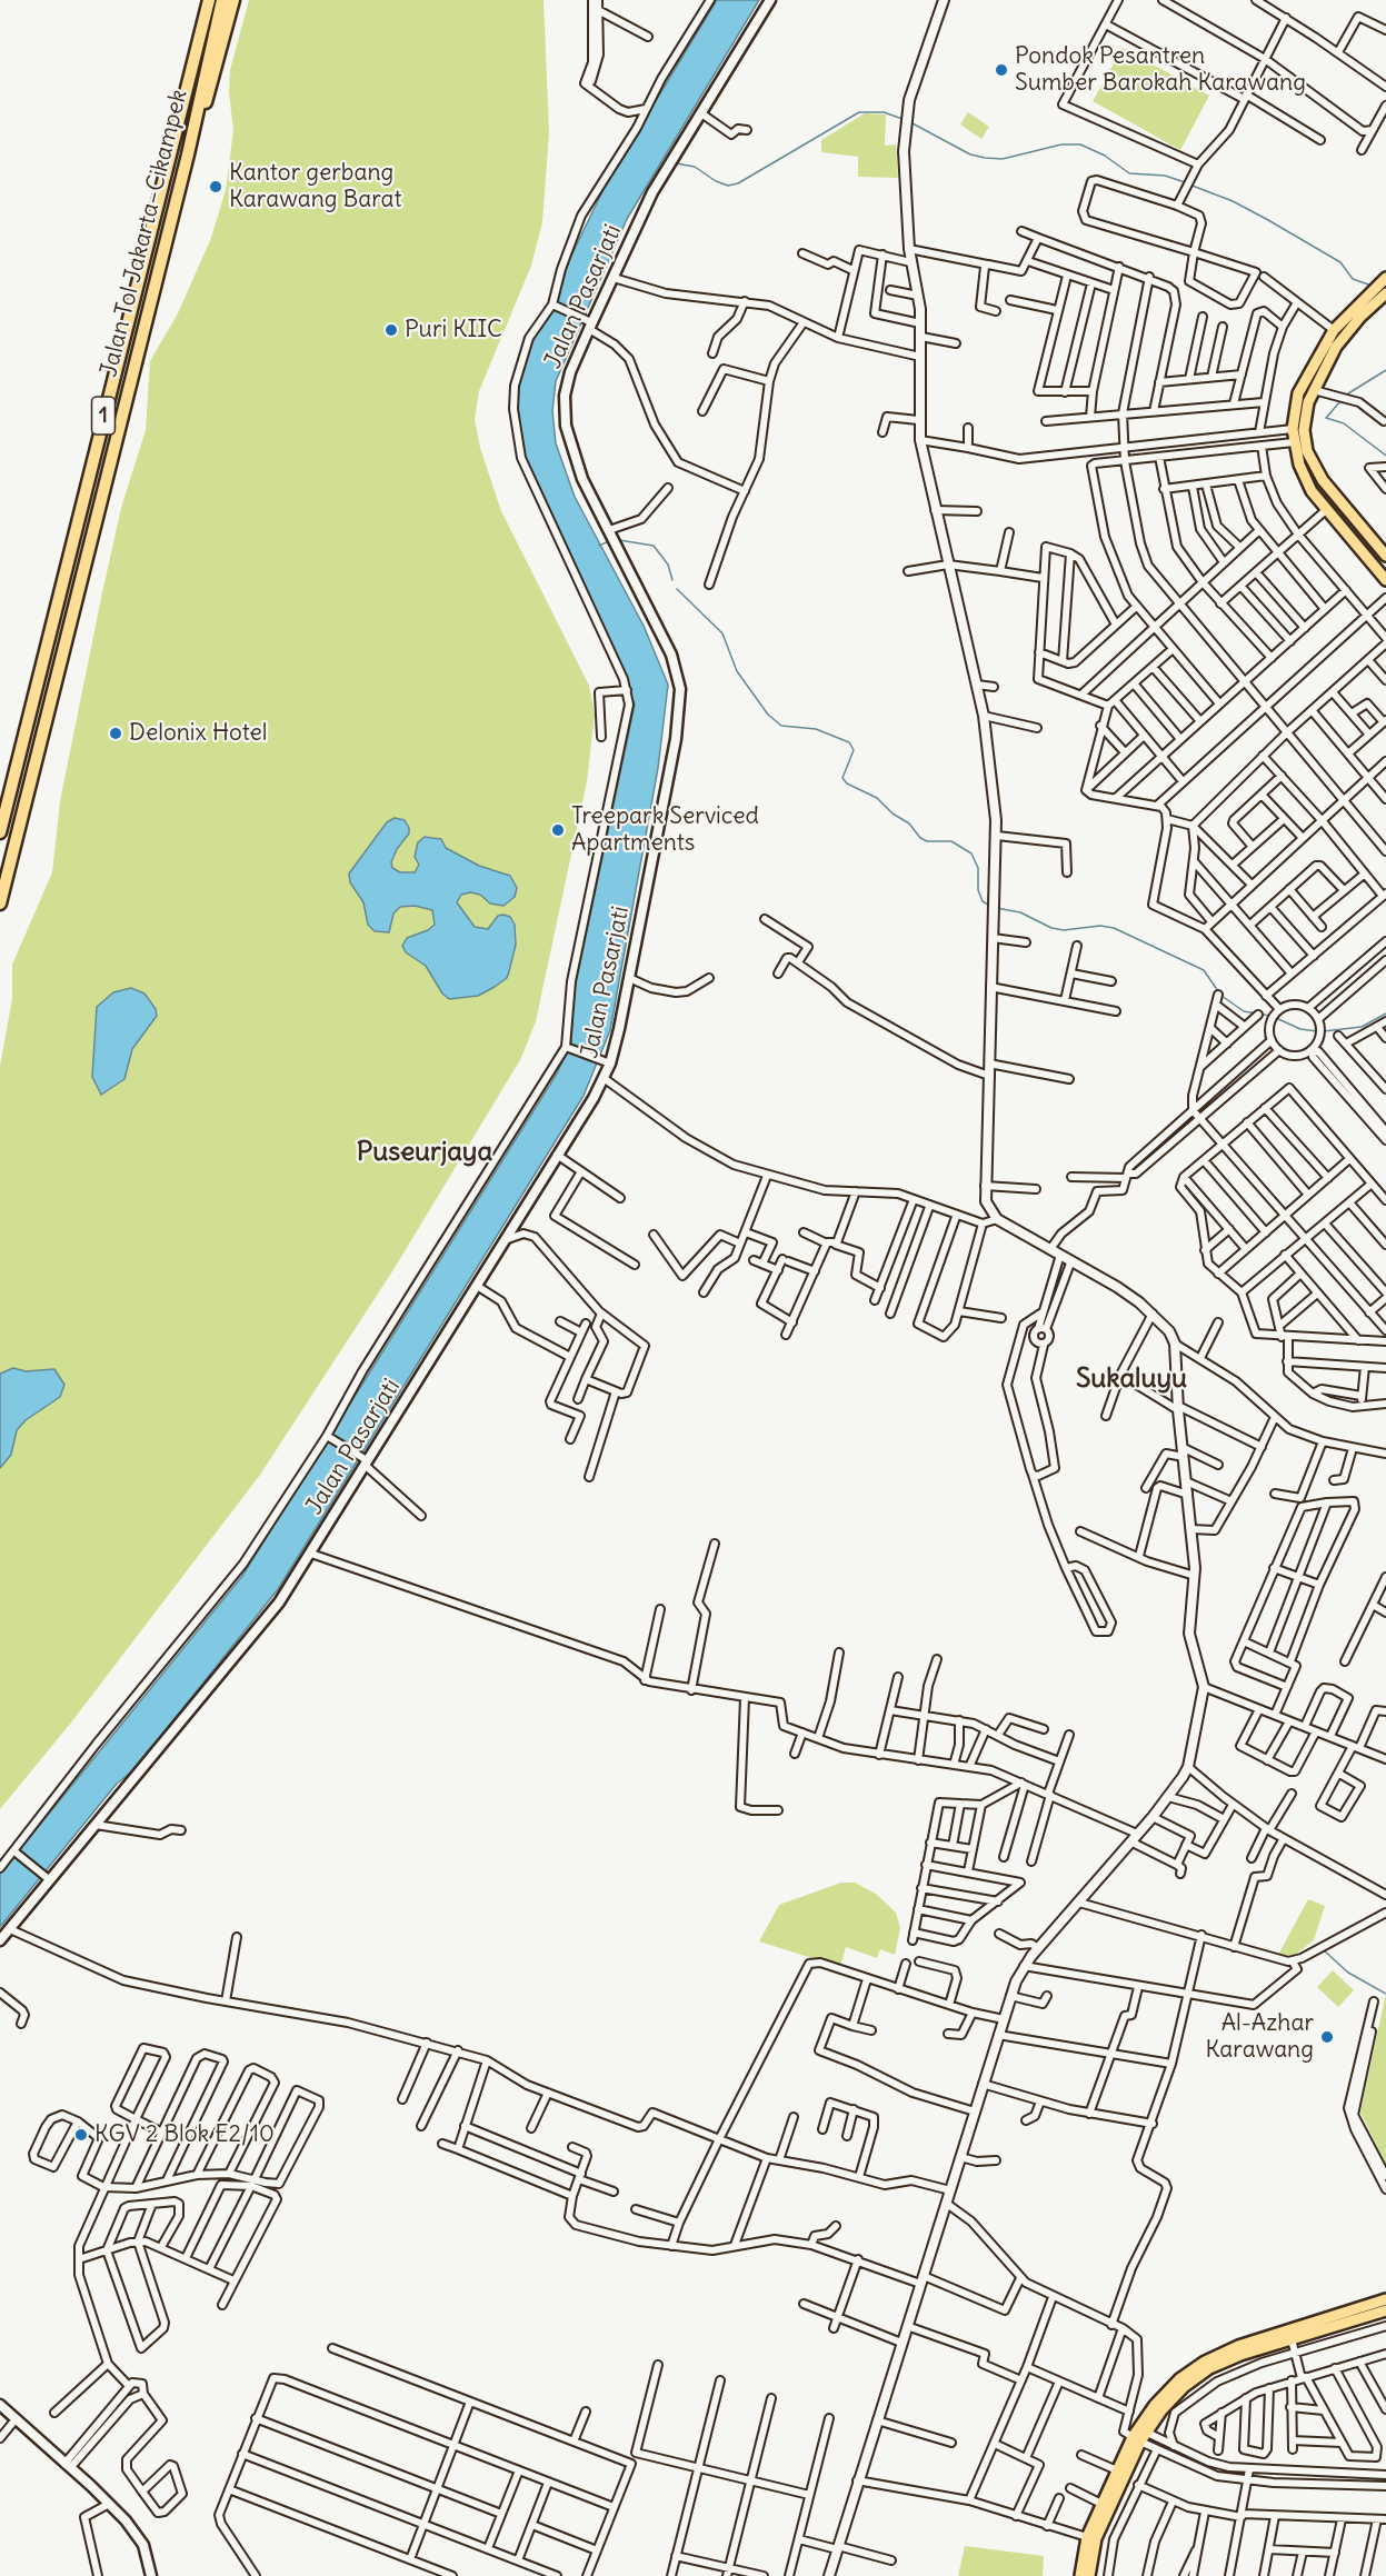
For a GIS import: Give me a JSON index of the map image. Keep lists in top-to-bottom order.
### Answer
{
  "streets": {
    "highway": ["Jalan Tol Jakarta–Cikampek", "1"],
    "main road": ["Jalan Pasarjati"]
  },
  "crossings": [
    ["Jalan Tol Jakarta–Cikampek", "1"]
  ],
  "districts": ["Puseurjaya", "Sukaluyu"],
  "places": [
    "Pondok Pesantren Sumber Barokah Karawang",
    "Kantor gerbang Karawang Barat",
    "Puri KIIC",
    "Delonix Hotel",
    "Treepark Serviced Apartments",
    "Al-Azhar Karawang",
    "KGV 2 Blok E2/10"
  ]
}
